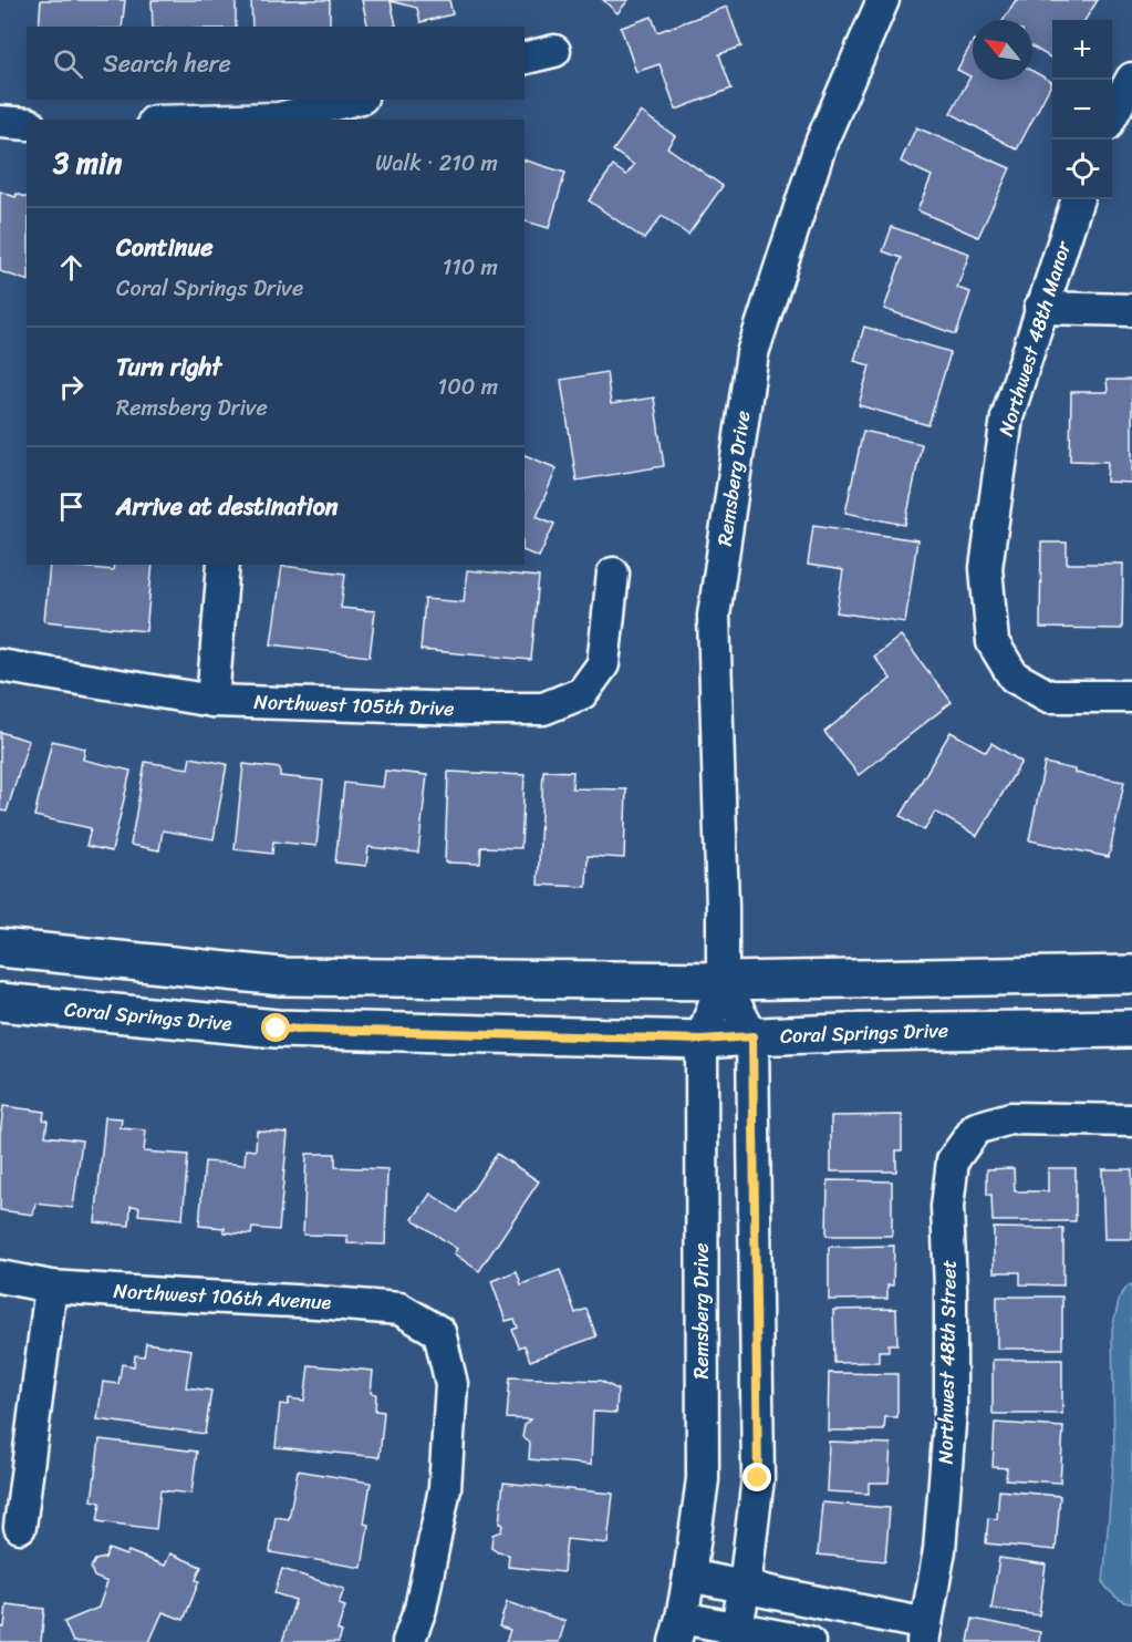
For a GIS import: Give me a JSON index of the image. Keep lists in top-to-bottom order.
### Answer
{
  "streets": {
    "main road": ["Coral Springs Drive"],
    "street": [
      "Northwest 48th Manor",
      "Remsberg Drive",
      "Northwest 105th Drive",
      "Northwest 106th Avenue",
      "Northwest 48th Street"
    ]
  },
  "crossings": [
    ["Remsberg Drive", "Coral Springs Drive"]
  ],
  "north": "top left",
  "page": {
    "map_buttons": ["+", "−"],
    "search": "Search here",
    "heading": ["3 min", "Walk · 210 m"],
    "list": [
      ["Continue", "Coral Springs Drive", "110 m"],
      ["Turn right", "Remsberg Drive", "100 m"],
      "Arrive at destination"
    ]
  }
}
